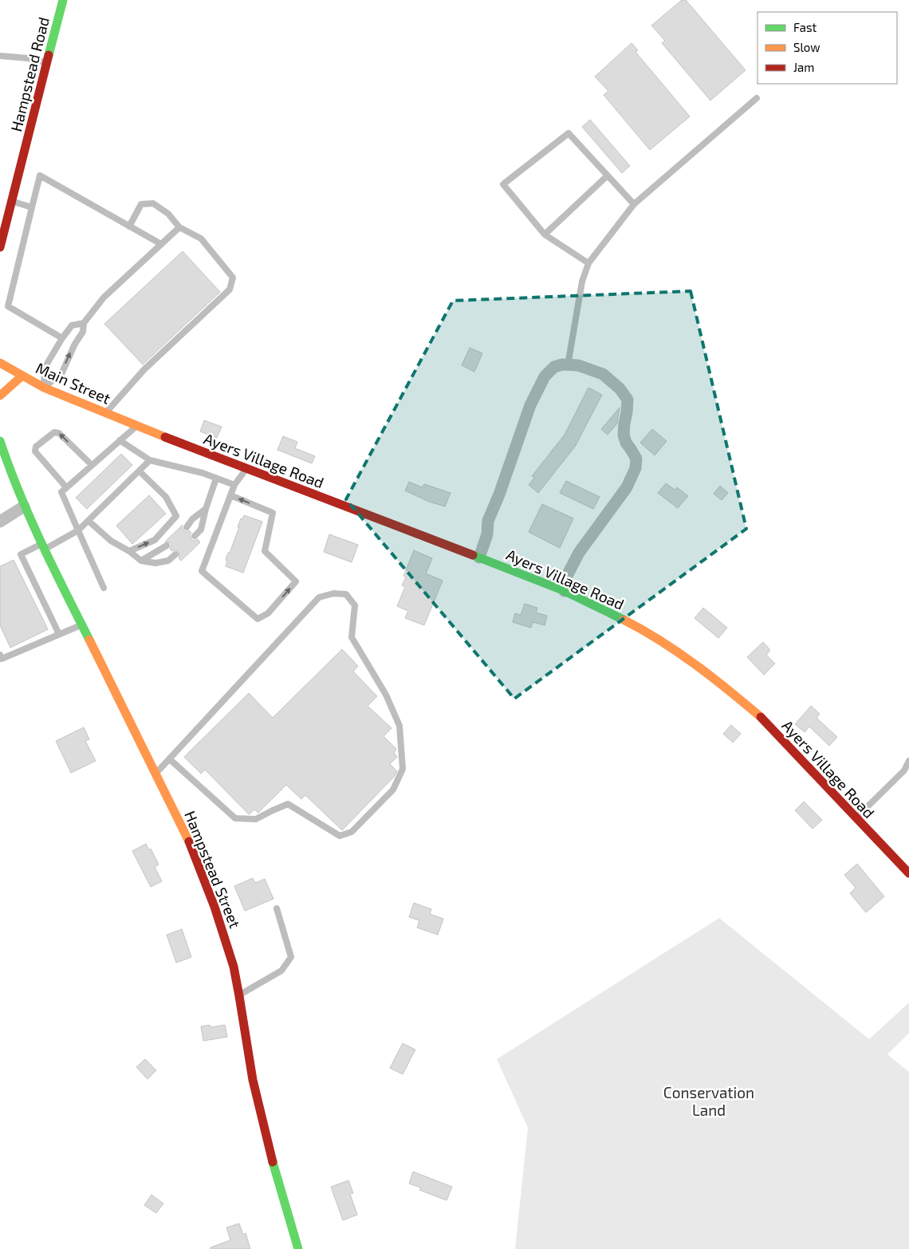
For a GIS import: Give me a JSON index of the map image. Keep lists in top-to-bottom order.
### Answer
{
  "streets": {
    "main road": [
      "Hampstead Road",
      "Main Street",
      "Ayers Village Road",
      "Hampstead Street"
    ]
  },
  "crossings": [
    ["Main Street", "Ayers Village Road"]
  ],
  "parks": ["Conservation Land"],
  "legend": ["Fast", "Slow", "Jam"]
}
